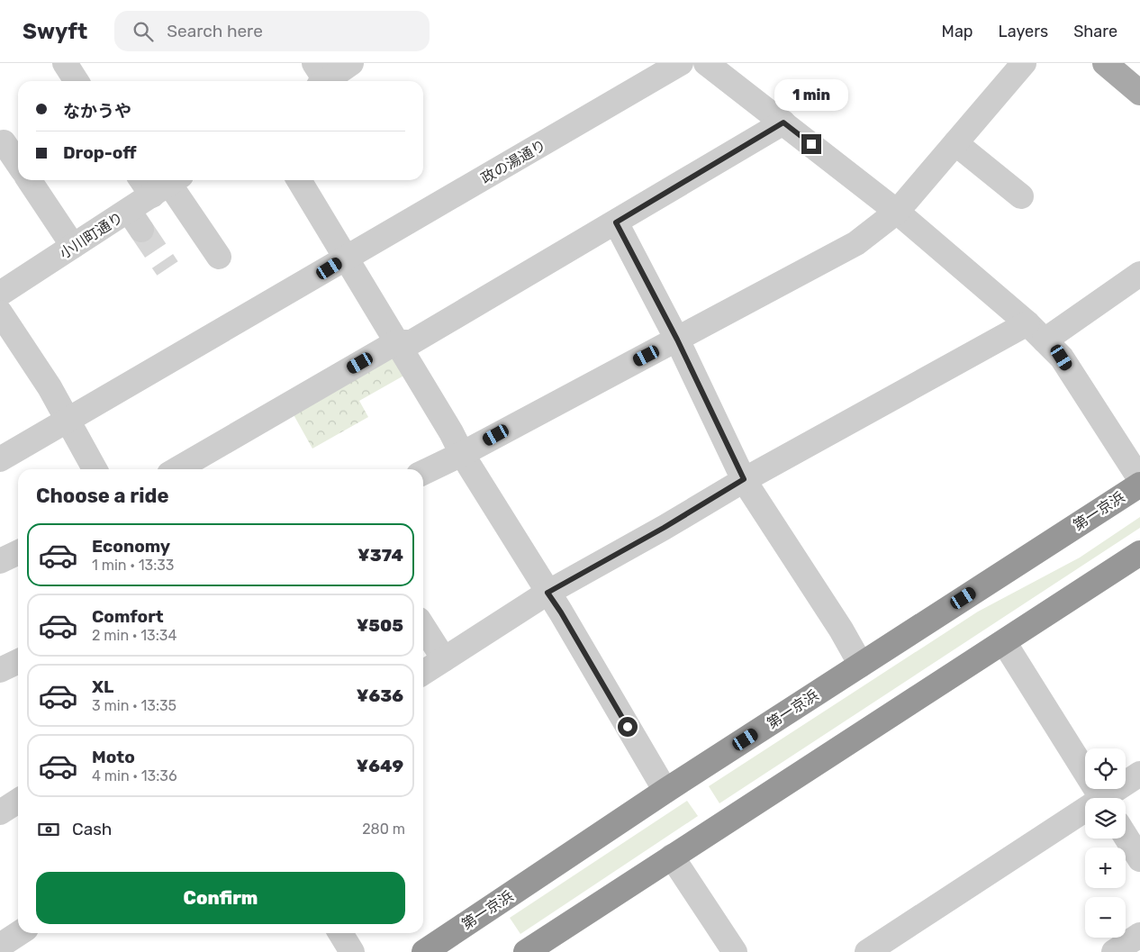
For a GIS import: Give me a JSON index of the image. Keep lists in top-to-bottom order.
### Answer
{
  "streets": {
    "highway": ["第一京浜"],
    "street": ["政の湯通り", "小川町通り"]
  },
  "page": {
    "header": "Swyft",
    "search": "Search here",
    "nav": ["Map", "Layers", "Share"],
    "bubble": "1 min",
    "banner": ["なかうや", "Drop-off"],
    "heading": "Choose a ride",
    "list": [
      {
        "name": "Economy",
        "note": "1 min · 13:33",
        "value": "¥374"
      },
      {
        "name": "Comfort",
        "note": "2 min · 13:34",
        "value": "¥505"
      },
      {
        "name": "XL",
        "note": "3 min · 13:35",
        "value": "¥636"
      },
      {
        "name": "Moto",
        "note": "4 min · 13:36",
        "value": "¥649"
      }
    ],
    "map_buttons": ["+", "−"],
    "pay": ["Cash", "280 m"],
    "buttons": "Confirm"
  }
}
